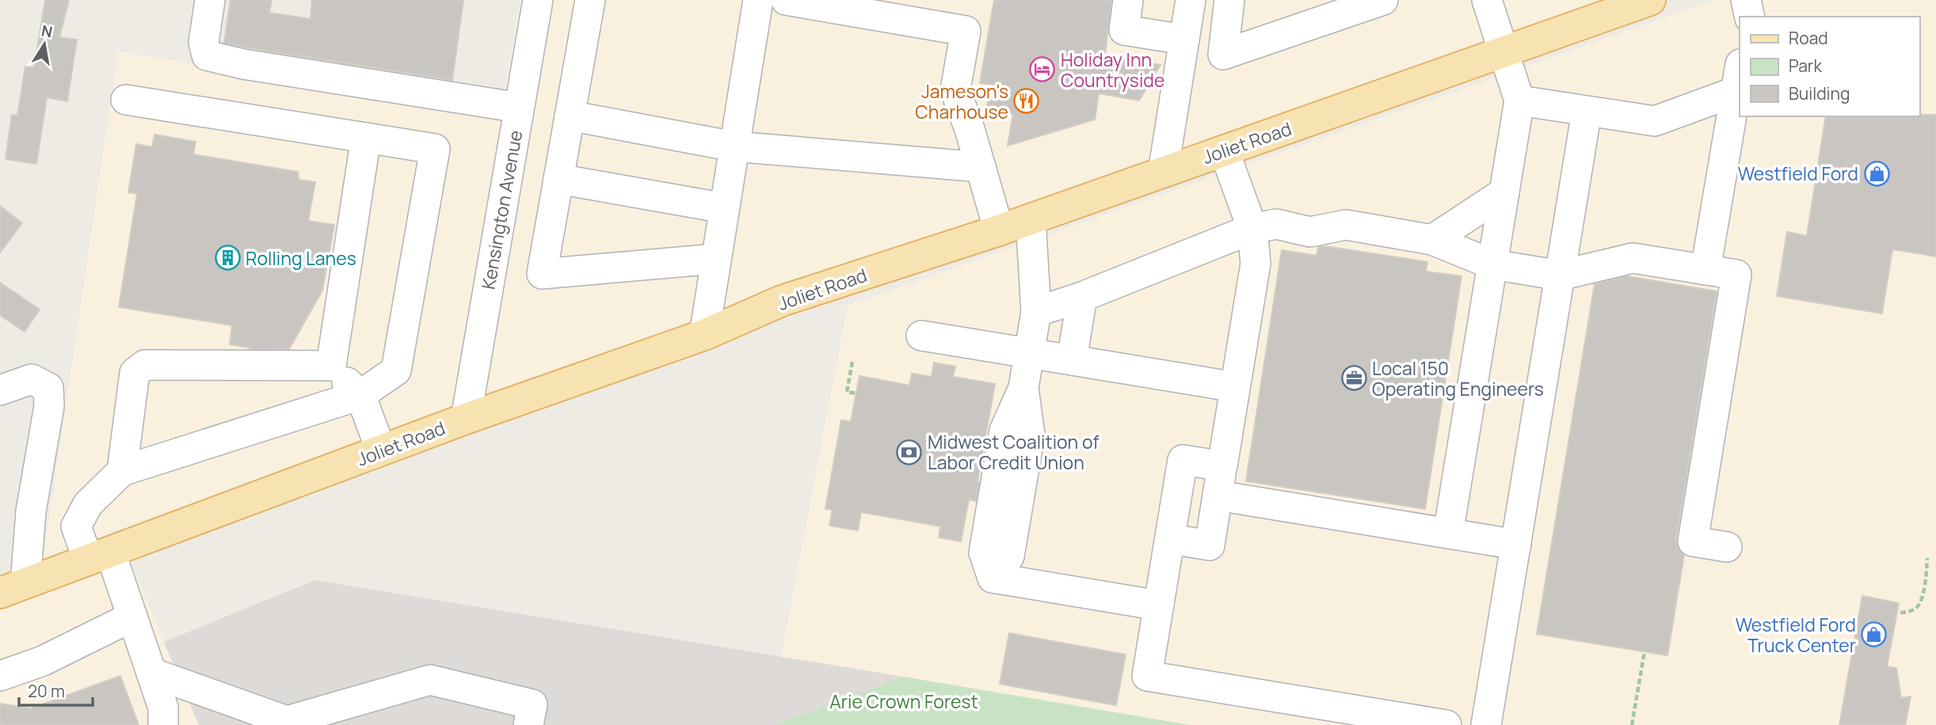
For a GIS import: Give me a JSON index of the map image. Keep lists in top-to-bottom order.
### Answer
{
  "streets": {
    "main road": ["Joliet Road"],
    "street": ["Kensington Avenue"]
  },
  "crossings": [
    ["Joliet Road", "Kensington Avenue"]
  ],
  "parks": ["Arie Crown Forest"],
  "places": {
    "hotel": ["Holiday Inn Countryside"],
    "restaurant": ["Jameson's Charhouse"],
    "shop": ["Westfield Ford", "Westfield Ford Truck Center"],
    "building": ["Rolling Lanes"],
    "office": ["Local 150 Operating Engineers"],
    "bank": ["Midwest Coalition of Labor Credit Union"]
  },
  "legend": ["Road", "Park", "Building"],
  "scale_bar": "20 m",
  "north": "top"
}
